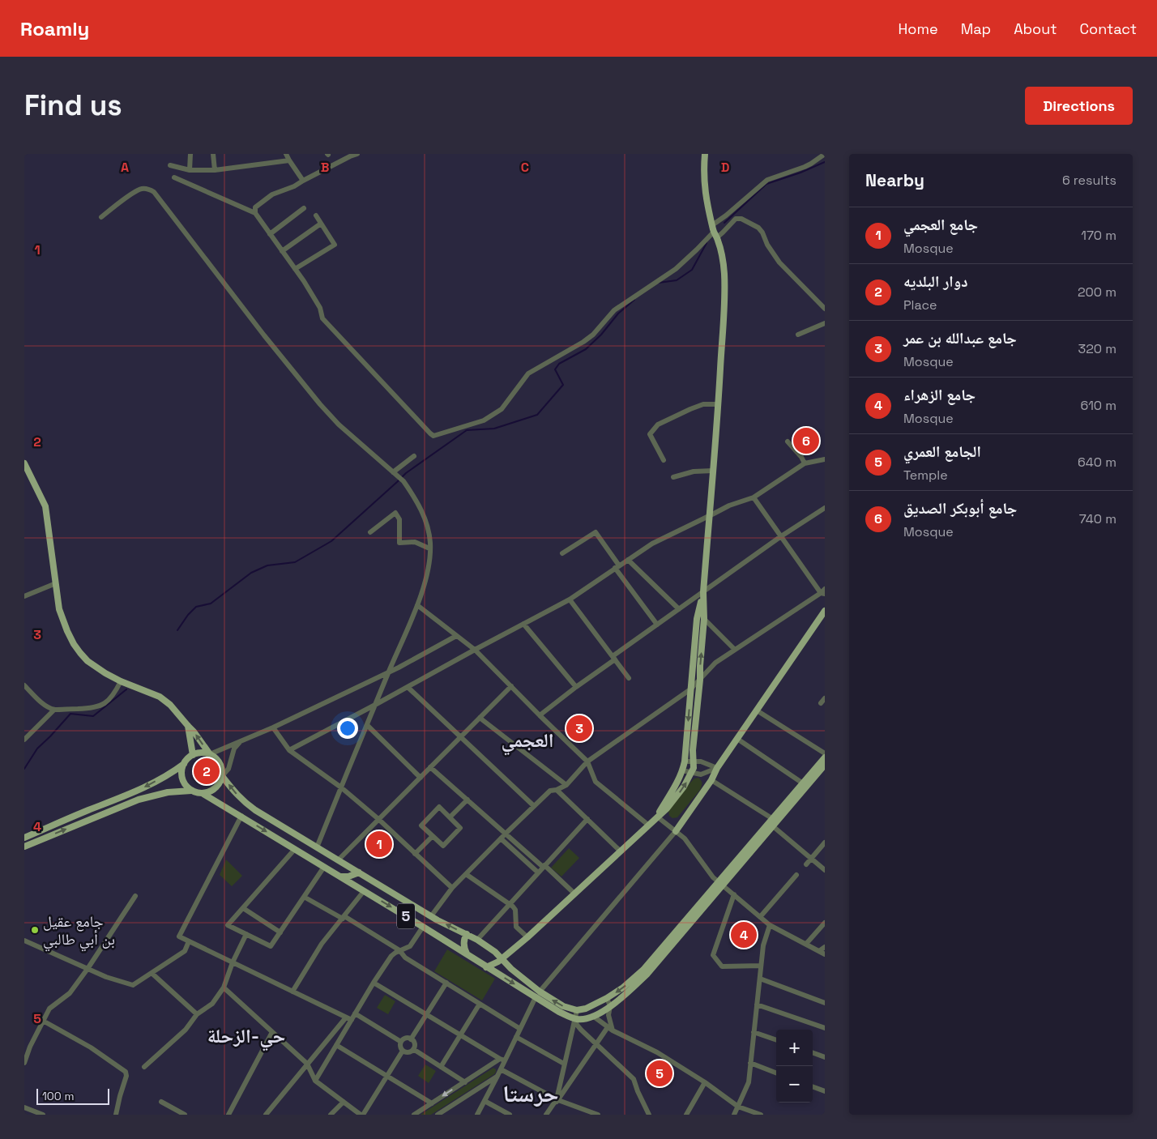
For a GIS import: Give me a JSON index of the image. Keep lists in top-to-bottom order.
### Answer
{
  "streets": {
    "main road": ["5"]
  },
  "districts": ["العجمي", "حي-الزحلة", "حرستا"],
  "places": ["جامع عقيل بن أبي طالبي"],
  "scale_bar": "100 m",
  "page": {
    "header": "Roamly",
    "nav": [
      "Home",
      "Map",
      "About",
      "Contact"
    ],
    "buttons": "Directions",
    "title": "Find us",
    "heading": ["Nearby", "6 results"],
    "list": [
      {
        "mark": "1",
        "name": "جامع العجمي",
        "note": "Mosque",
        "value": "170 m"
      },
      {
        "mark": "2",
        "name": "دوار البلديه",
        "note": "Place",
        "value": "200 m"
      },
      {
        "mark": "3",
        "name": "جامع عبدالله بن عمر",
        "note": "Mosque",
        "value": "320 m"
      },
      {
        "mark": "4",
        "name": "جامع الزهراء",
        "note": "Mosque",
        "value": "610 m"
      },
      {
        "mark": "5",
        "name": "الجامع العمري",
        "note": "Temple",
        "value": "640 m"
      },
      {
        "mark": "6",
        "name": "جامع أبوبكر الصديق",
        "note": "Mosque",
        "value": "740 m"
      }
    ],
    "pins": [
      "6",
      "3",
      "2",
      "1",
      "4",
      "5"
    ],
    "map_buttons": ["+", "−"],
    "scale": "100 m"
  },
  "grid": {
    "columns": [
      "A",
      "B",
      "C",
      "D"
    ],
    "rows": [
      "1",
      "2",
      "3",
      "4",
      "5"
    ]
  }
}
